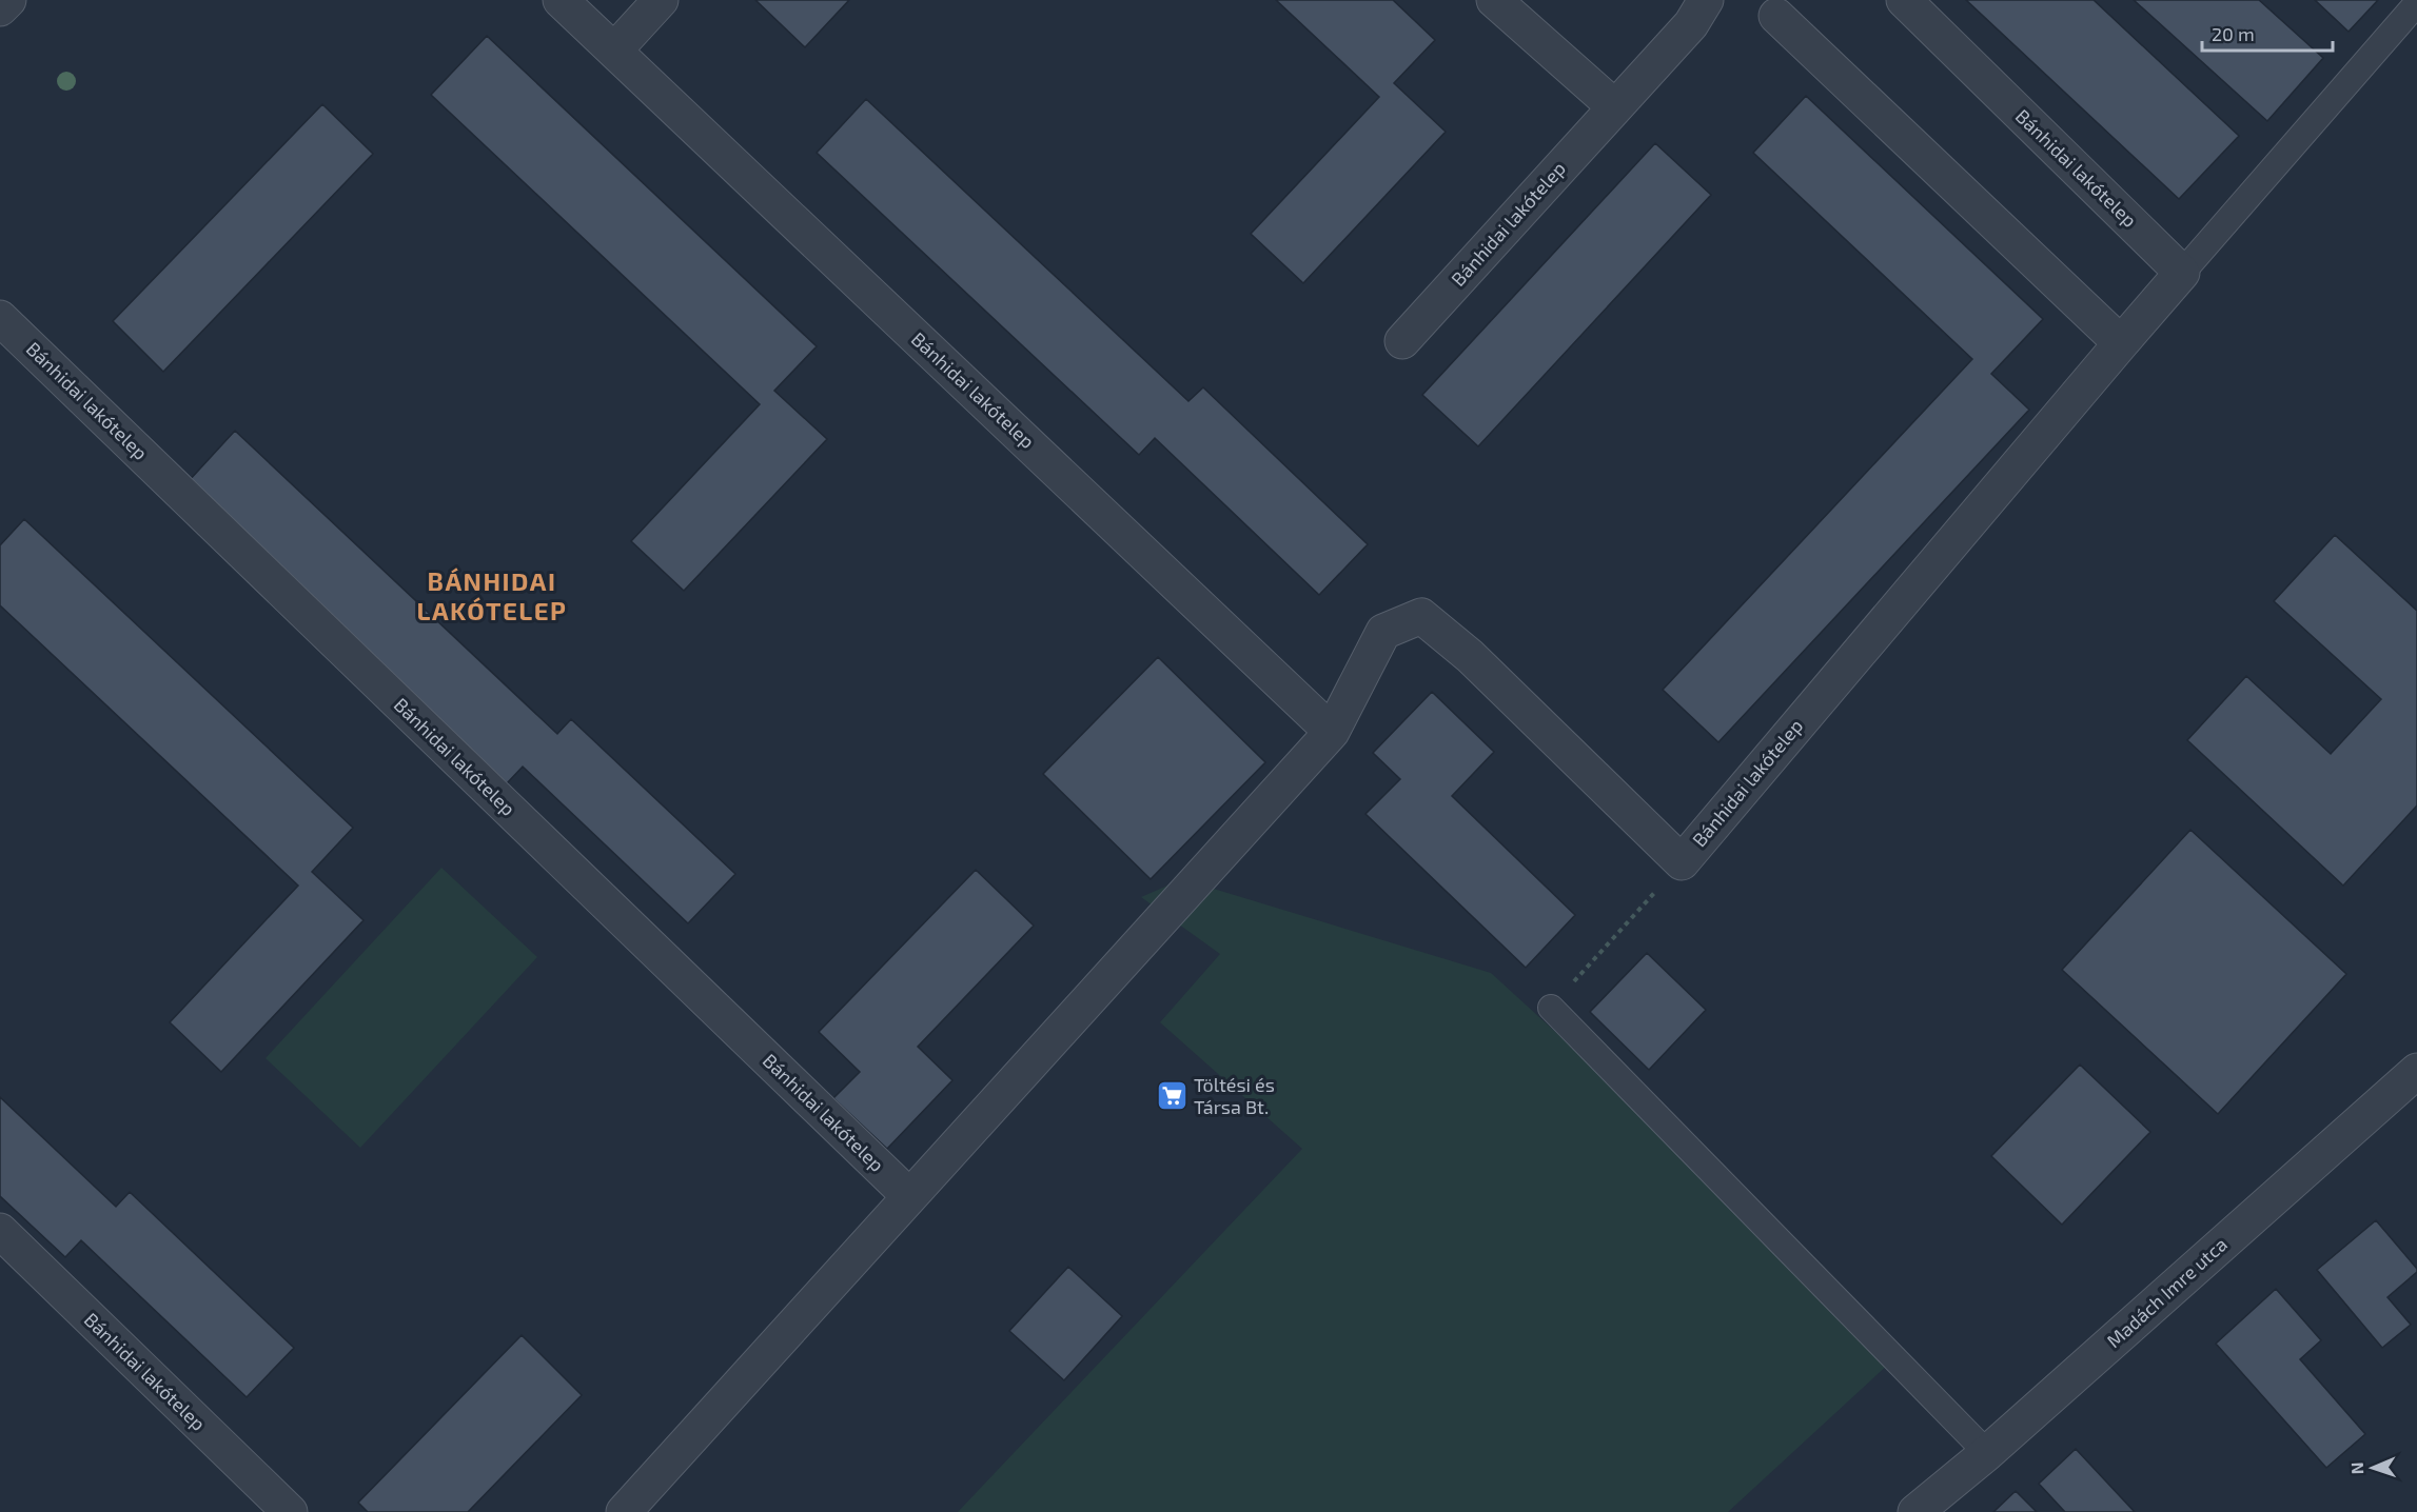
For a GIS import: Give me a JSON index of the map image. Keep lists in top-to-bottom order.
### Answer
{
  "streets": {
    "street": ["Bánhidai lakótelep", "Madách Imre utca"]
  },
  "districts": ["BÁNHIDAI LAKÓTELEP"],
  "places": {
    "supermarket": ["Töltési és Társa Bt."]
  },
  "scale_bar": "20 m",
  "north": "left"
}
